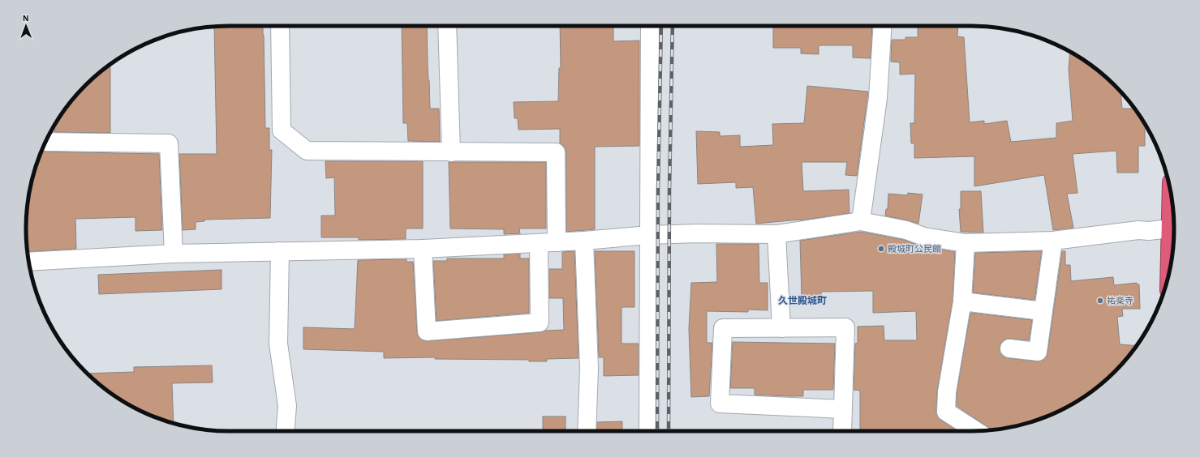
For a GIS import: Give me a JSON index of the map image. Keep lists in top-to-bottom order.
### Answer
{
  "districts": ["久世殿城町"],
  "places": ["殿城町公民館", "祐楽寺"],
  "north": "top"
}
